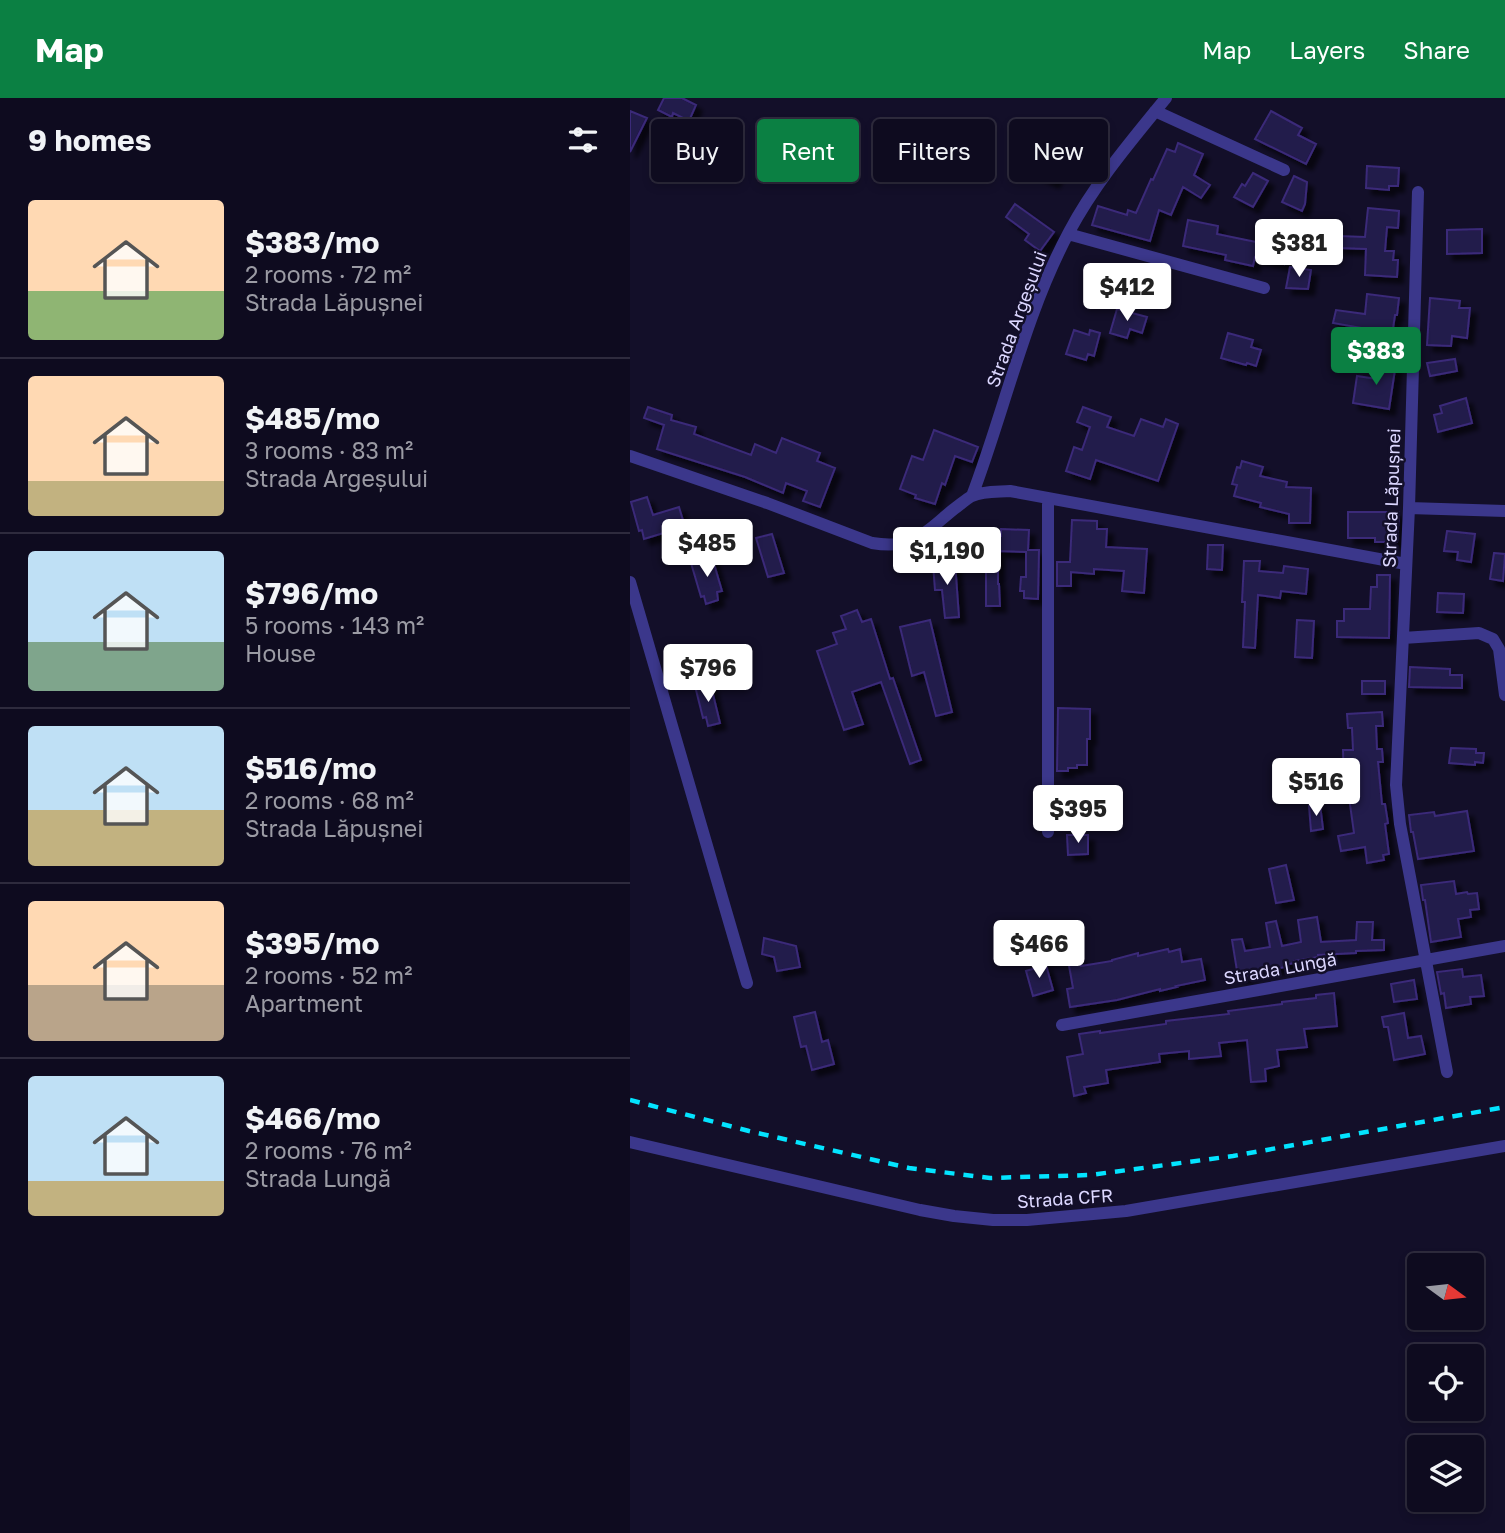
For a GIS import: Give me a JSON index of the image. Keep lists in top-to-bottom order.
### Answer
{
  "streets": {
    "street": [
      "Strada Argeșului",
      "Strada Lăpușnei",
      "Strada Lungă",
      "Strada CFR"
    ]
  },
  "crossings": [
    ["Strada Lăpușnei", "Strada Lungă"]
  ],
  "north": "right",
  "page": {
    "header": "Map",
    "nav": ["Map", "Layers", "Share"],
    "heading": "9 homes",
    "chip": [
      "Buy",
      "Rent",
      "Filters",
      "New"
    ],
    "list": [
      {
        "name": "$383/mo",
        "note": "2 rooms · 72 m² · Strada Lăpușnei"
      },
      {
        "name": "$485/mo",
        "note": "3 rooms · 83 m² · Strada Argeșului"
      },
      {
        "name": "$796/mo",
        "note": "5 rooms · 143 m² · House"
      },
      {
        "name": "$516/mo",
        "note": "2 rooms · 68 m² · Strada Lăpușnei"
      },
      {
        "name": "$395/mo",
        "note": "2 rooms · 52 m² · Apartment"
      },
      {
        "name": "$466/mo",
        "note": "2 rooms · 76 m² · Strada Lungă"
      }
    ],
    "price": [
      "$381",
      "$412",
      "$383",
      "$485",
      "$1,190",
      "$796",
      "$516",
      "$395",
      "$466"
    ]
  }
}
